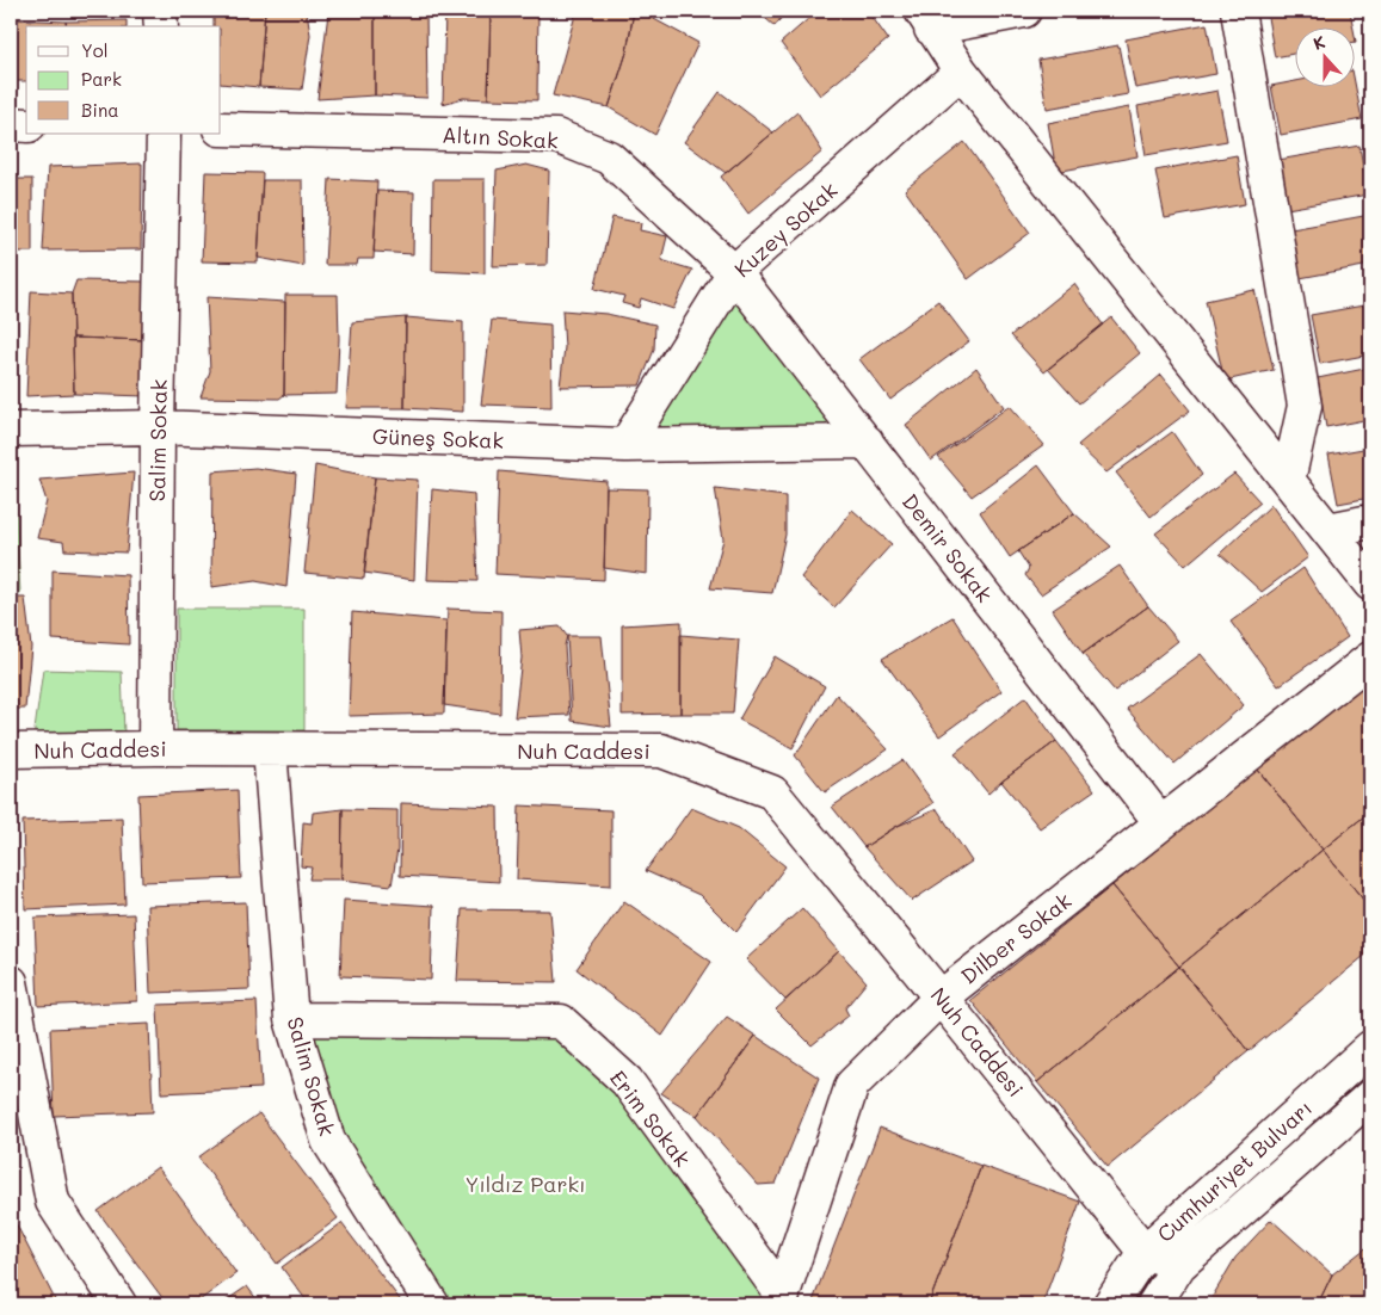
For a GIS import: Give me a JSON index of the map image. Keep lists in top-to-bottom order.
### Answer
{
  "streets": {
    "street": [
      "Altın Sokak",
      "Kuzey Sokak",
      "Güneş Sokak",
      "Salim Sokak",
      "Demir Sokak",
      "Nuh Caddesi",
      "Dilber Sokak",
      "Erim Sokak",
      "Cumhuriyet Bulvarı"
    ]
  },
  "crossings": [
    ["Altın Sokak", "Kuzey Sokak"],
    ["Altın Sokak", "Demir Sokak"],
    ["Kuzey Sokak", "Güneş Sokak"],
    ["Kuzey Sokak", "Demir Sokak"],
    ["Güneş Sokak", "Salim Sokak"],
    ["Güneş Sokak", "Demir Sokak"],
    ["Salim Sokak", "Nuh Caddesi"],
    ["Salim Sokak", "Erim Sokak"],
    ["Demir Sokak", "Dilber Sokak"],
    ["Nuh Caddesi", "Dilber Sokak"],
    ["Nuh Caddesi", "Cumhuriyet Bulvarı"],
    ["Dilber Sokak", "Erim Sokak"]
  ],
  "parks": ["Yıldız Parkı"],
  "legend": ["Yol", "Park", "Bina"],
  "north": "top"
}
